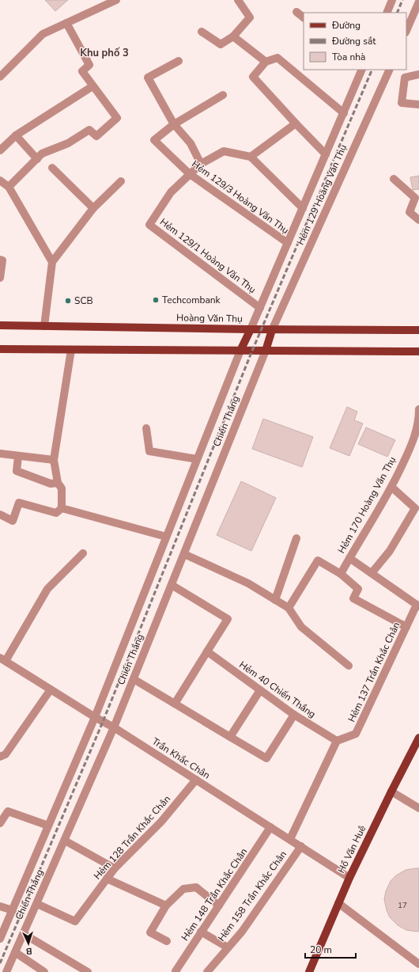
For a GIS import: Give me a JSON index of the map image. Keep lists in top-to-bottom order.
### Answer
{
  "streets": {
    "main road": ["Hoàng Văn Thụ", "Hồ Văn Huê"],
    "street": [
      "Hẻm 129 Hoàng Văn Thụ",
      "Hẻm 129/3 Hoàng Văn Thụ",
      "Hẻm 129/1 Hoàng Văn Thụ",
      "Chiến Thắng",
      "Hẻm 170 Hoàng Văn Thụ",
      "Hẻm 137 Trần Khắc Chân",
      "Hẻm 40 Chiến Thắng",
      "Trần Khắc Chân",
      "Hẻm 128 Trần Khắc Chân",
      "Hẻm 148 Trần Khắc Chân",
      "Hẻm 158 Trần Khắc Chân"
    ]
  },
  "crossings": [
    ["Hẻm 129 Hoàng Văn Thụ", "Hẻm 129/3 Hoàng Văn Thụ"],
    ["Hẻm 129 Hoàng Văn Thụ", "Hẻm 129/1 Hoàng Văn Thụ"],
    ["Hẻm 129 Hoàng Văn Thụ", "Hoàng Văn Thụ"],
    ["Hẻm 129/3 Hoàng Văn Thụ", "Hẻm 129/1 Hoàng Văn Thụ"],
    ["Chiến Thắng", "Trần Khắc Chân"],
    ["Chiến Thắng", "Hẻm 128 Trần Khắc Chân"],
    ["Hẻm 137 Trần Khắc Chân", "Hẻm 40 Chiến Thắng"],
    ["Trần Khắc Chân", "Hẻm 128 Trần Khắc Chân"],
    ["Trần Khắc Chân", "Hồ Văn Huê"],
    ["Trần Khắc Chân", "Hẻm 148 Trần Khắc Chân"],
    ["Trần Khắc Chân", "Hẻm 158 Trần Khắc Chân"]
  ],
  "districts": ["Khu phố 3"],
  "places": ["Techcombank", "SCB"],
  "house_numbers": ["17"],
  "legend": ["Đường", "Đường sắt", "Tòa nhà"],
  "scale_bar": "20 m",
  "north": "bottom"
}
